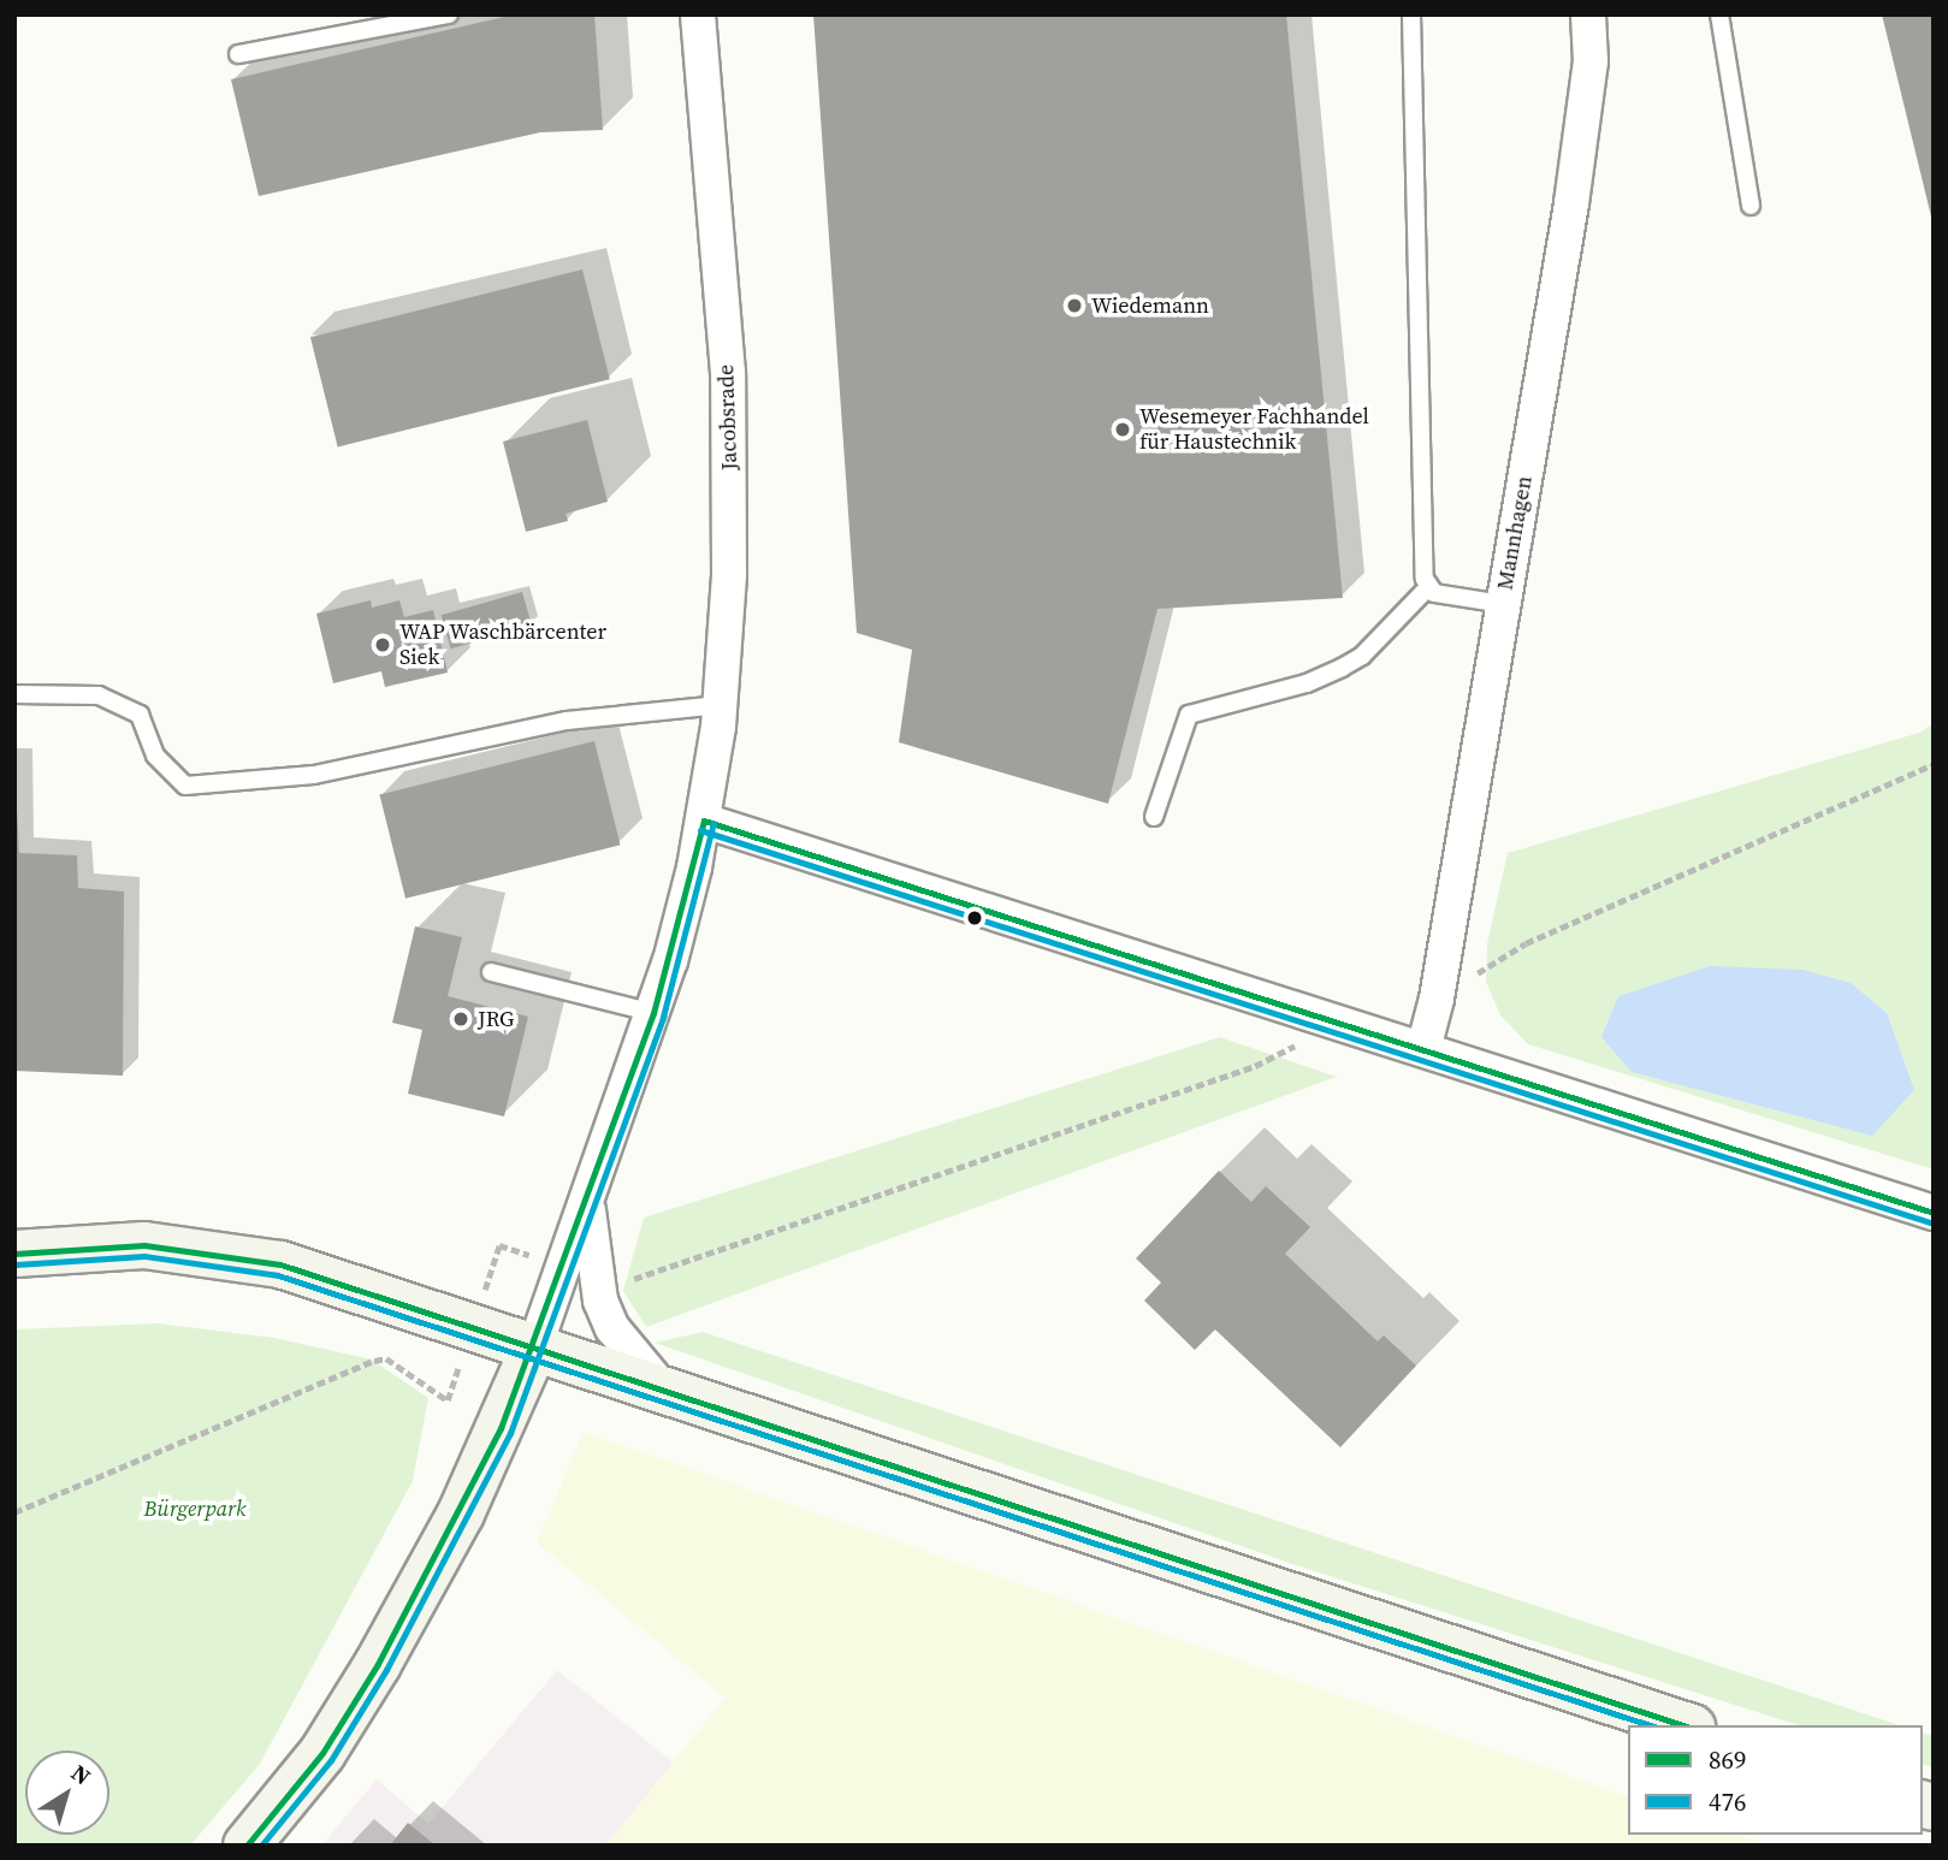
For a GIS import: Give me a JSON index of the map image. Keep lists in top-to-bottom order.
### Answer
{
  "streets": {
    "street": ["Jacobsrade", "Mannhagen"]
  },
  "parks": ["Bürgerpark"],
  "places": [
    "Wiedemann",
    "Wesemeyer Fachhandel für Haustechnik",
    "WAP Waschbärcenter Siek",
    "JRG"
  ],
  "lines": ["transit line 869", "transit line 476"],
  "legend": ["869", "476"],
  "north": "top right"
}
